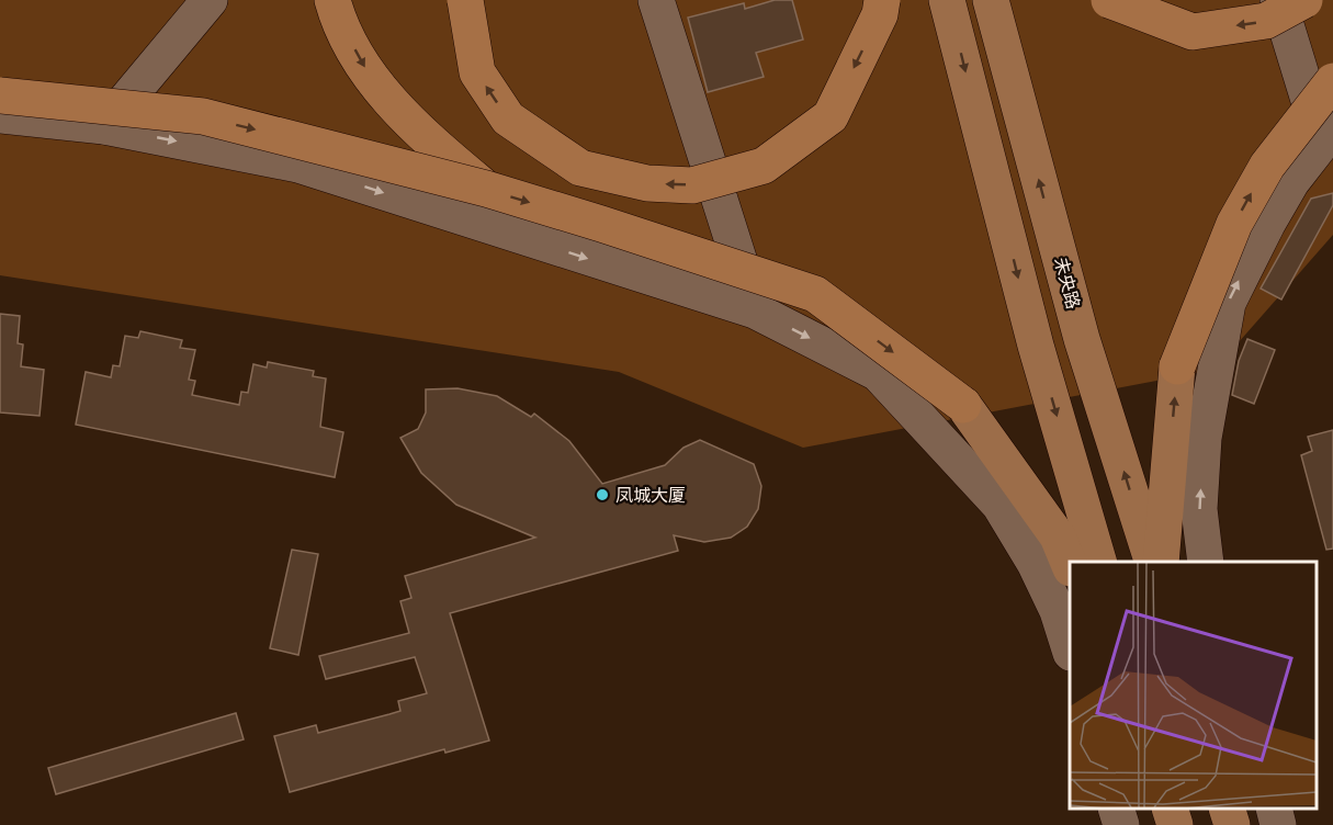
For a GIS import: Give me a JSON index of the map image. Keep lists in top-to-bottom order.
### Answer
{
  "streets": {
    "main road": ["未央路"]
  },
  "places": ["凤城大厦"]
}
